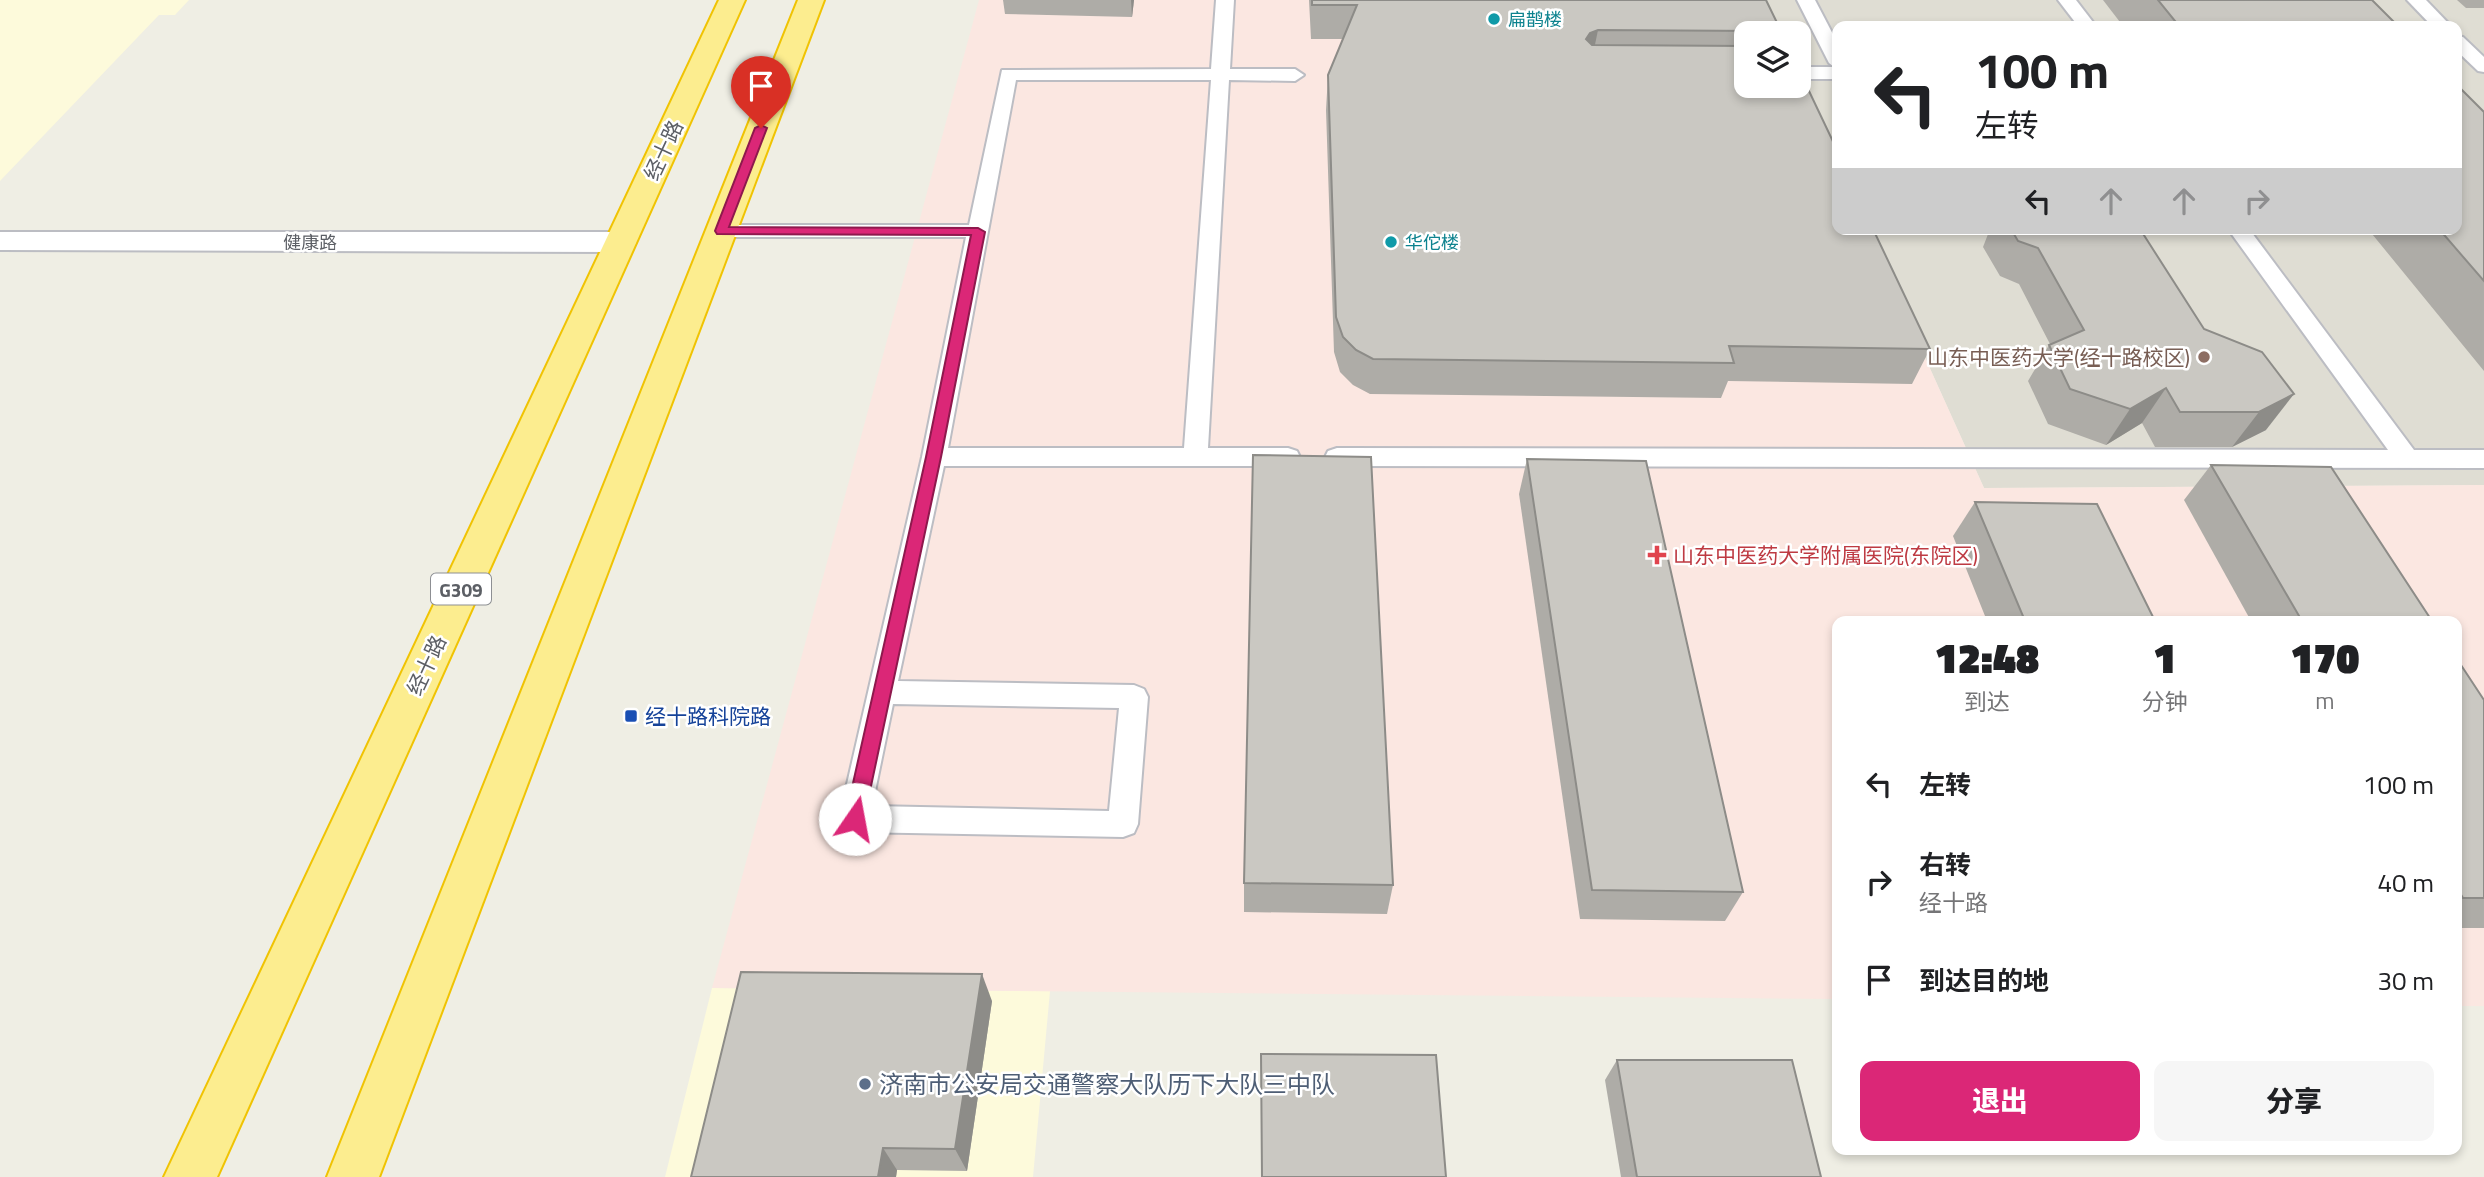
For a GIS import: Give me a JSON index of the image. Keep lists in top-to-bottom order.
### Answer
{
  "streets": {
    "highway": ["经十路", "G309"],
    "street": ["健康路"]
  },
  "crossings": [
    ["经十路", "健康路"]
  ],
  "places": {
    "other": [
      "扁鹊楼",
      "华佗楼",
      "山东中医药大学(经十路校区)",
      "济南市公安局交通警察大队历下大队三中队"
    ],
    "health": ["山东中医药大学附属医院(东院区)"],
    "transit": ["经十路科院路"]
  },
  "page": {
    "turn": ["100 m", "左转"],
    "eta": [
      "12:48",
      "到达",
      "1",
      "分钟",
      "170",
      "m"
    ],
    "list": [
      {
        "name": "左转",
        "value": "100 m"
      },
      {
        "name": "右转",
        "note": "经十路",
        "value": "40 m"
      },
      {
        "name": "到达目的地",
        "value": "30 m"
      }
    ],
    "buttons": ["退出", "分享"]
  }
}
